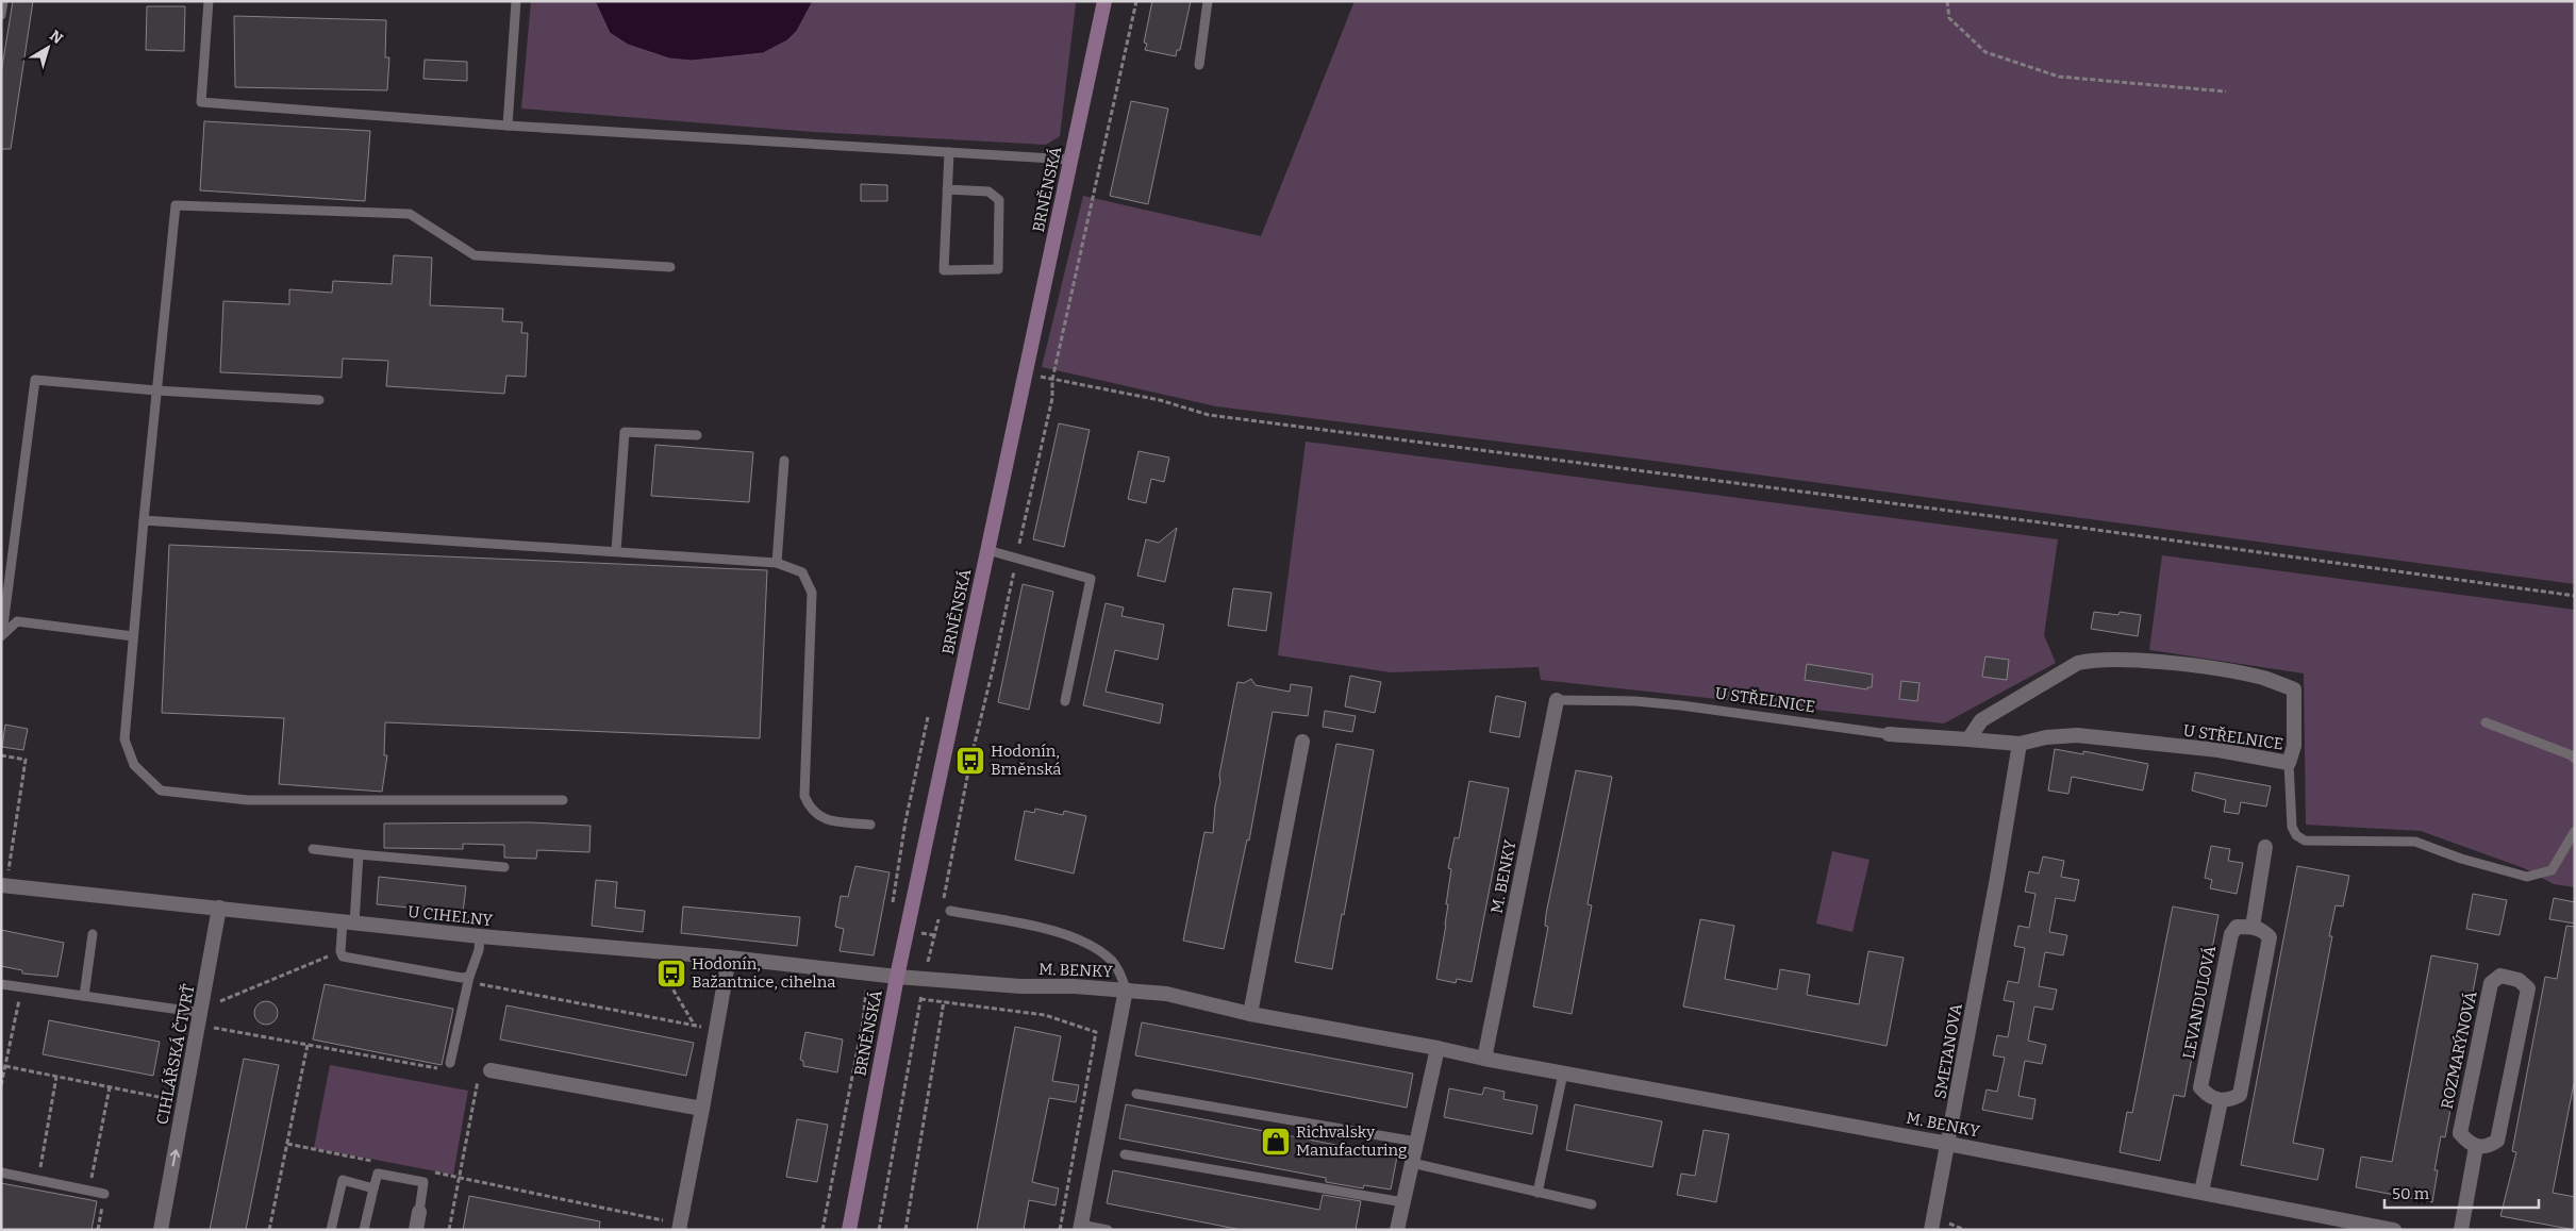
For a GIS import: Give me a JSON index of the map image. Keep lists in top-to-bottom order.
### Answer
{
  "streets": {
    "main road": ["BRNĚNSKÁ"],
    "street": [
      "U STŘELNICE",
      "M. BENKY",
      "U CIHELNY",
      "LEVANDULOVÁ",
      "ROZMARÝNOVÁ",
      "SMETANOVA",
      "CIHLÁŘSKÁ ČTVRŤ"
    ]
  },
  "crossings": [
    ["BRNĚNSKÁ", "M. BENKY"],
    ["BRNĚNSKÁ", "U CIHELNY"],
    ["U STŘELNICE", "M. BENKY"],
    ["U STŘELNICE", "SMETANOVA"],
    ["M. BENKY", "U CIHELNY"],
    ["M. BENKY", "SMETANOVA"],
    ["U CIHELNY", "CIHLÁŘSKÁ ČTVRŤ"]
  ],
  "one_way": ["CIHLÁŘSKÁ ČTVRŤ"],
  "places": {
    "bus stop": ["Hodonín, Brněnská", "Hodonín, Bažantnice, cihelna"],
    "shop": ["Richvalsky Manufacturing"]
  },
  "scale_bar": "50 m",
  "north": "top right"
}
